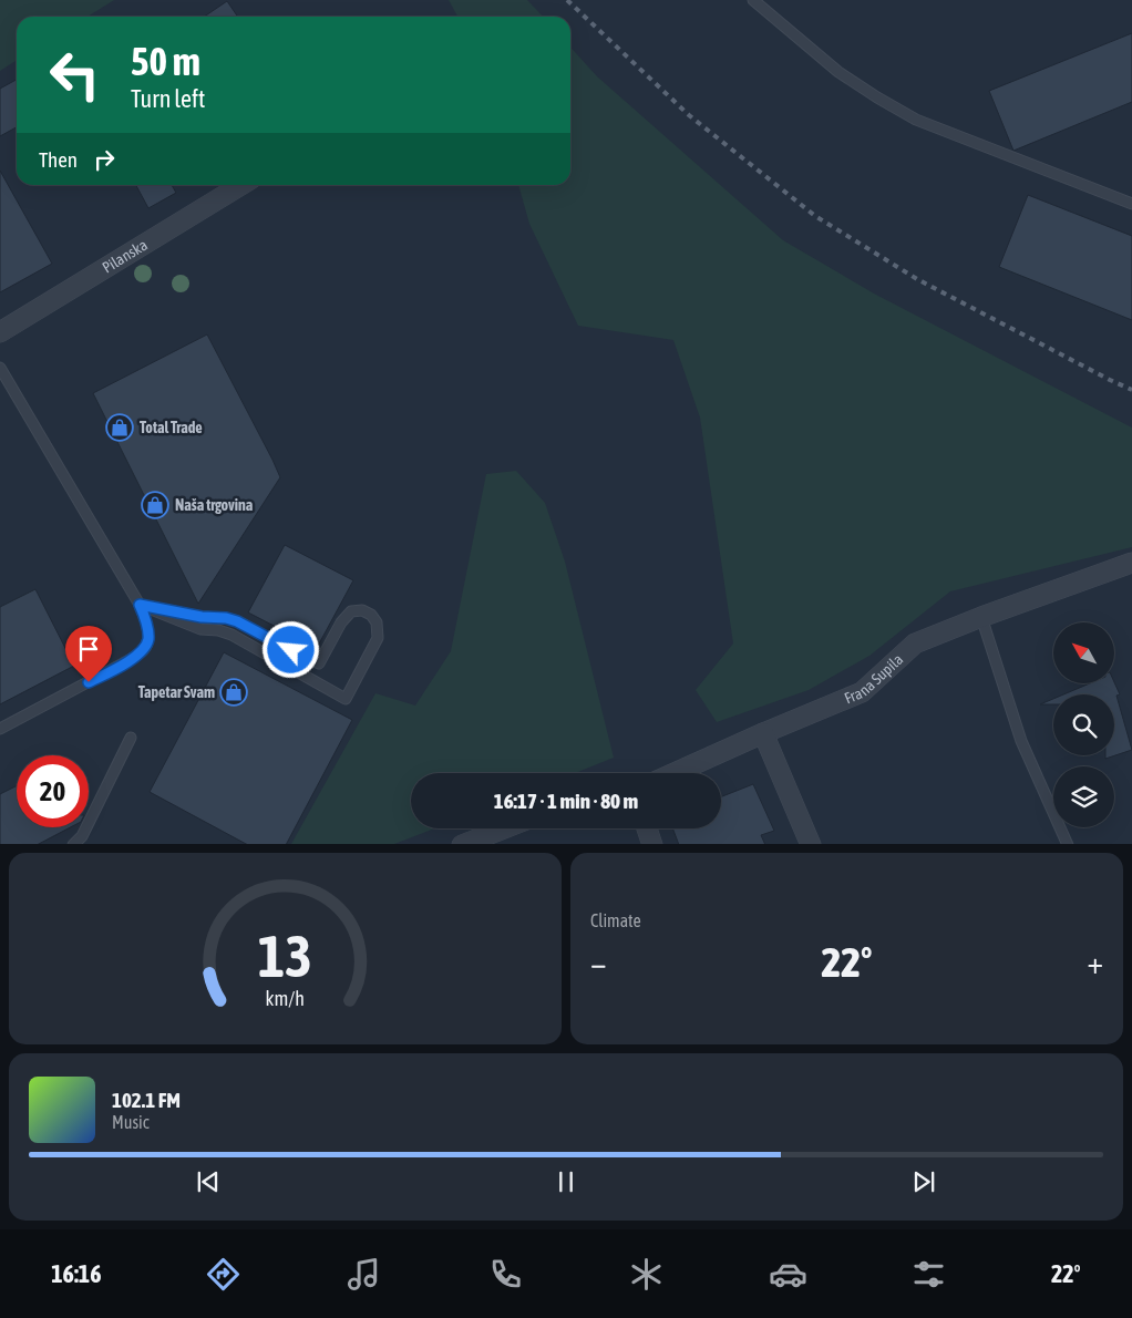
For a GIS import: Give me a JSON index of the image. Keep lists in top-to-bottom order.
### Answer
{
  "streets": {
    "street": ["Pilanska", "Frana Supila"]
  },
  "places": {
    "shop": ["Total Trade", "Naša trgovina", "Tapetar Svam"]
  },
  "north": "top left",
  "page": {
    "turn": ["50 m", "Turn left"],
    "then": "Then",
    "limit": "20",
    "trip": "16:17 · 1 min · 80 m",
    "tile": "Climate",
    "heat": ["−", "22°", "+"],
    "song": ["102.1 FM", "Music"],
    "tabs": ["16:16", "22°"],
    "gauge": ["13", "km/h"]
  }
}
